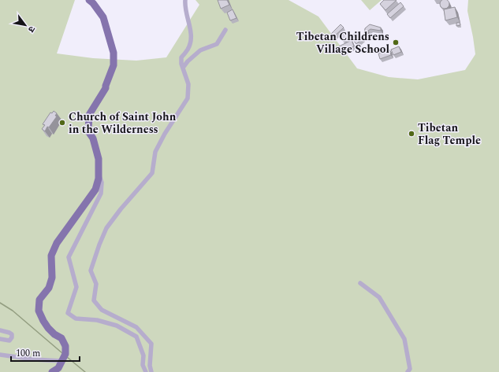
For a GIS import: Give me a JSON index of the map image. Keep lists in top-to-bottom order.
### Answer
{
  "places": ["Tibetan Childrens Village School", "Church of Saint John in the Wilderness", "Tibetan Flag Temple"],
  "scale_bar": "100 m",
  "north": "bottom right"
}
